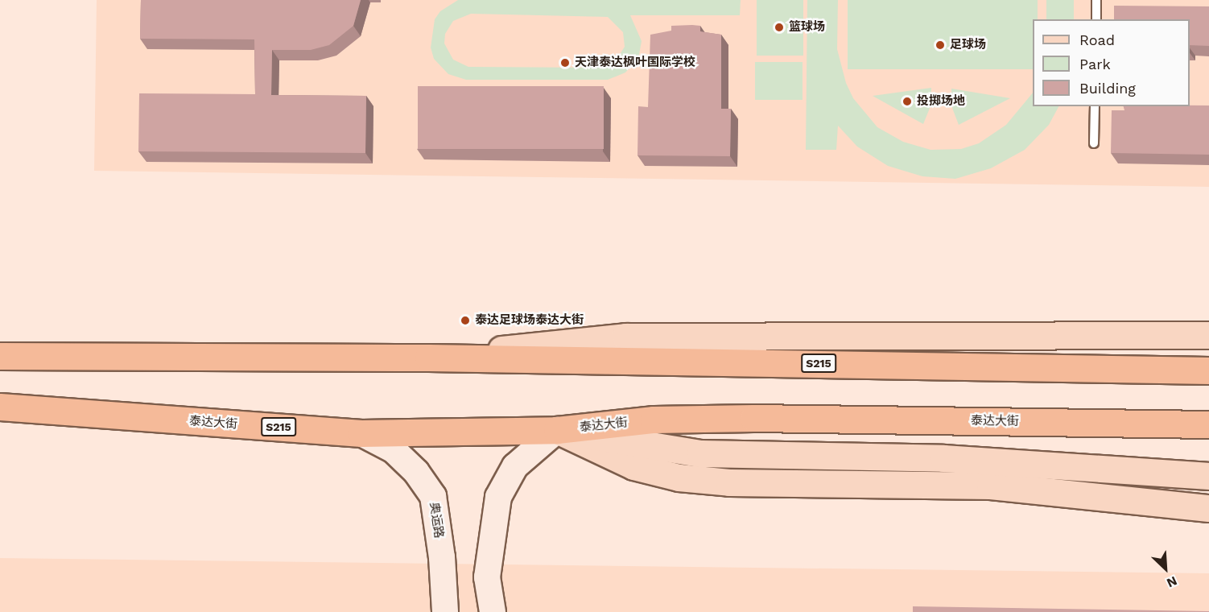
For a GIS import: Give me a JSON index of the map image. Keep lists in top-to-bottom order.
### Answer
{
  "streets": {
    "highway": ["S215", "泰达大街"],
    "street": ["奥运路"]
  },
  "crossings": [
    ["泰达大街", "奥运路"]
  ],
  "places": [
    "篮球场",
    "足球场",
    "天津泰达枫叶国际学校",
    "投掷场地",
    "泰达足球场泰达大街"
  ],
  "legend": ["Road", "Park", "Building"],
  "north": "bottom right"
}
